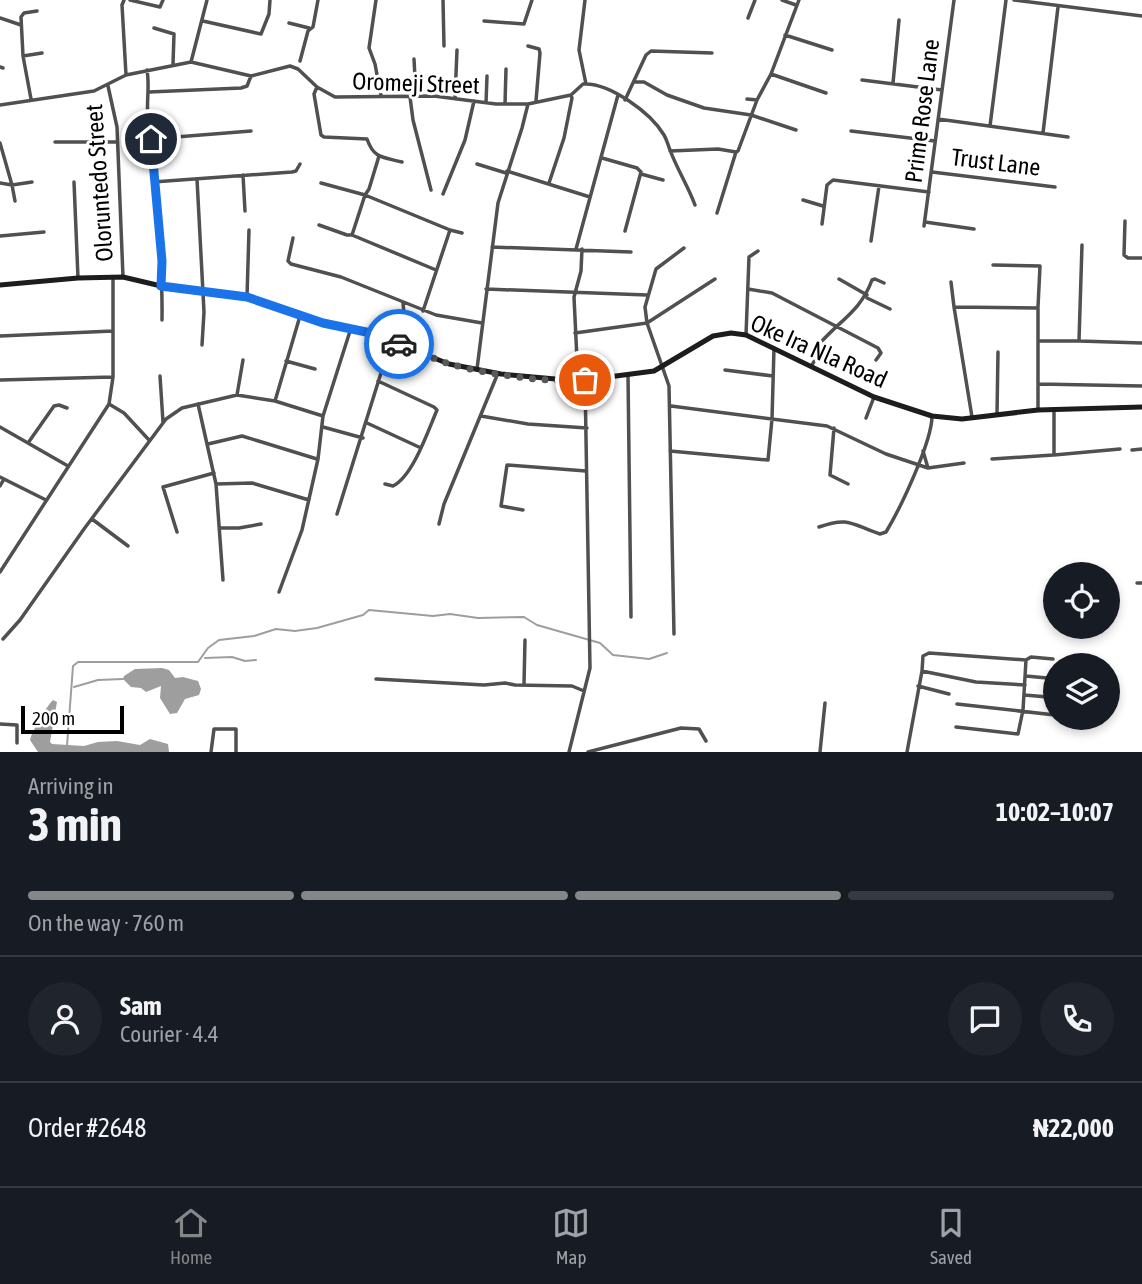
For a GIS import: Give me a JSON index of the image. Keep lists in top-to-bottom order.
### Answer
{
  "streets": {
    "street": [
      "Oromeji Street",
      "Prime Rose Lane",
      "Trust Lane",
      "Oloruntedo Street",
      "Oke Ira Nla Road"
    ]
  },
  "crossings": [
    ["Oromeji Street", "Oloruntedo Street"],
    ["Prime Rose Lane", "Trust Lane"],
    ["Oloruntedo Street", "Oke Ira Nla Road"]
  ],
  "scale_bar": "200 m",
  "page": {
    "scale": "200 m",
    "heading": ["3 min", "Arriving in", "10:02–10:07"],
    "panel": [
      "Sam",
      "Courier · 4.4",
      "Order #2648",
      "₦22,000"
    ],
    "bar": "On the way · 760 m",
    "tabs": ["Home", "Map", "Saved"]
  }
}
